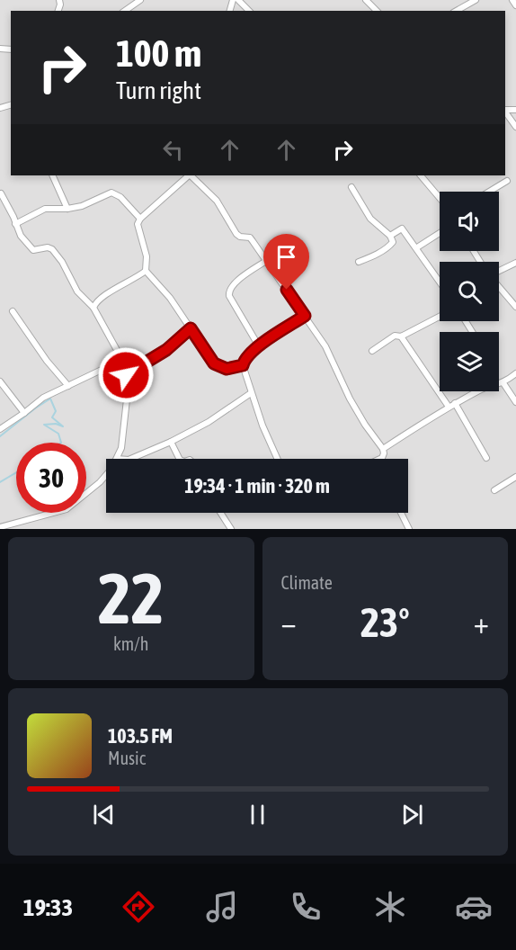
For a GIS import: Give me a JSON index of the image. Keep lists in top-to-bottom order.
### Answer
{
  "page": {
    "turn": ["100 m", "Turn right"],
    "limit": "30",
    "trip": "19:34 · 1 min · 320 m",
    "tile": [
      ["22", "km/h"],
      "Climate"
    ],
    "heat": ["−", "23°", "+"],
    "song": ["103.5 FM", "Music"],
    "tabs": "19:33"
  }
}
